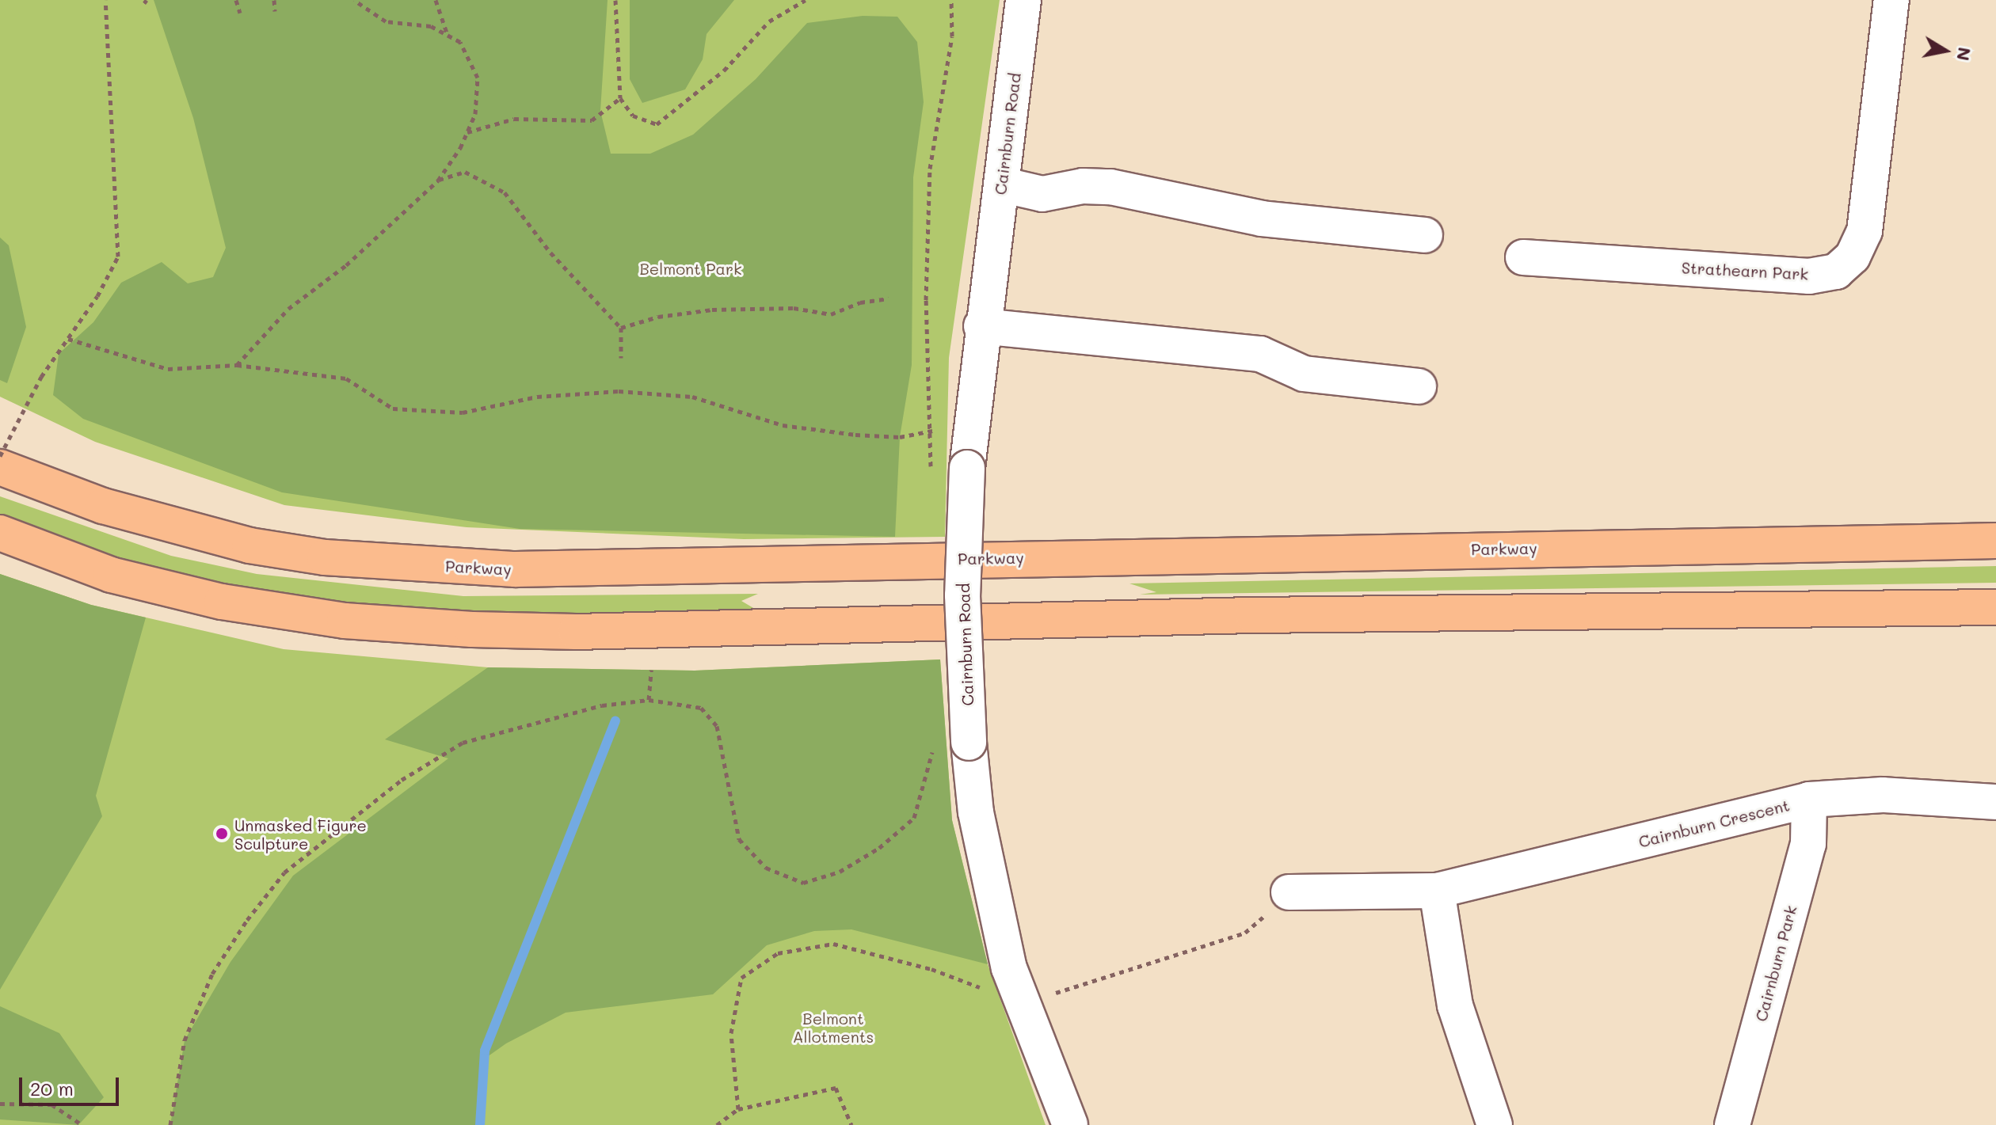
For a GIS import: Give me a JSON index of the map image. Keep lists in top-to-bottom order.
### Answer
{
  "streets": {
    "highway": ["Parkway"],
    "street": [
      "Cairnburn Road",
      "Strathearn Park",
      "Cairnburn Crescent",
      "Cairnburn Park"
    ]
  },
  "crossings": [
    ["Cairnburn Crescent", "Cairnburn Park"]
  ],
  "parks": ["Belmont Park", "Belmont Allotments"],
  "places": ["Unmasked Figure Sculpture"],
  "scale_bar": "20 m",
  "north": "right"
}
